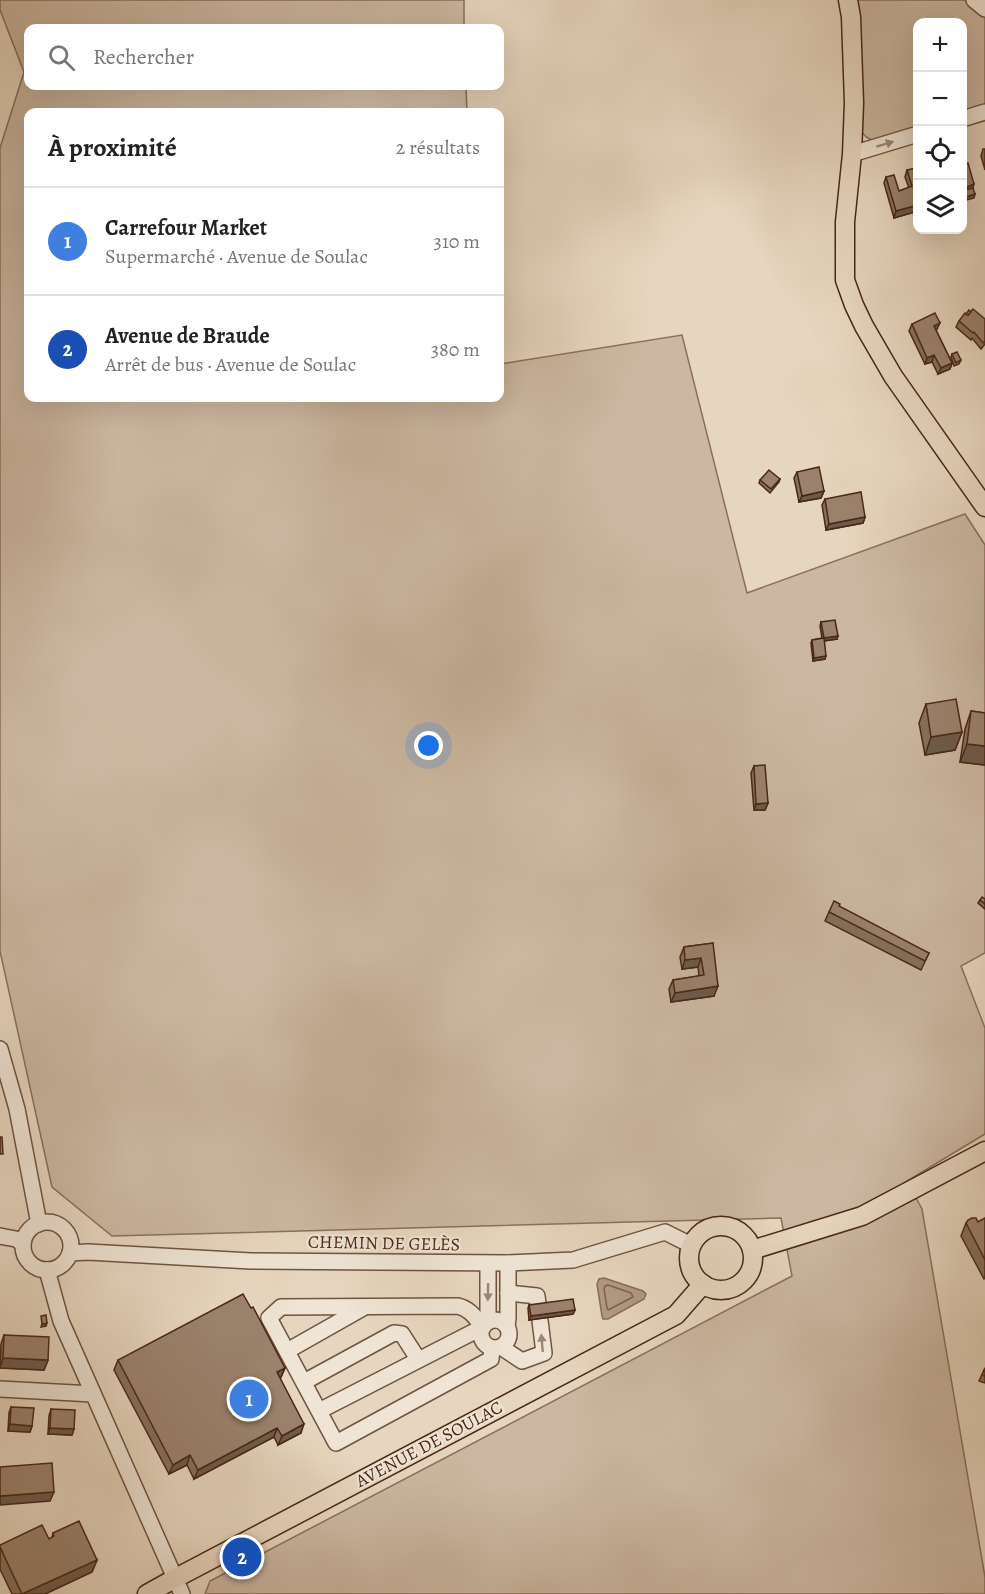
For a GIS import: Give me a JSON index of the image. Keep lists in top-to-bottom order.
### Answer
{
  "streets": {
    "main road": ["AVENUE DE SOULAC"],
    "street": ["CHEMIN DE GELÈS"]
  },
  "crossings": [
    ["CHEMIN DE GELÈS", "AVENUE DE SOULAC"]
  ],
  "page": {
    "map_buttons": ["+", "−"],
    "search": "Rechercher",
    "heading": ["À proximité", "2 résultats"],
    "list": [
      {
        "mark": "1",
        "name": "Carrefour Market",
        "note": "Supermarché · Avenue de Soulac",
        "value": "310 m"
      },
      {
        "mark": "2",
        "name": "Avenue de Braude",
        "note": "Arrêt de bus · Avenue de Soulac",
        "value": "380 m"
      }
    ],
    "pins": ["1", "2"]
  }
}
